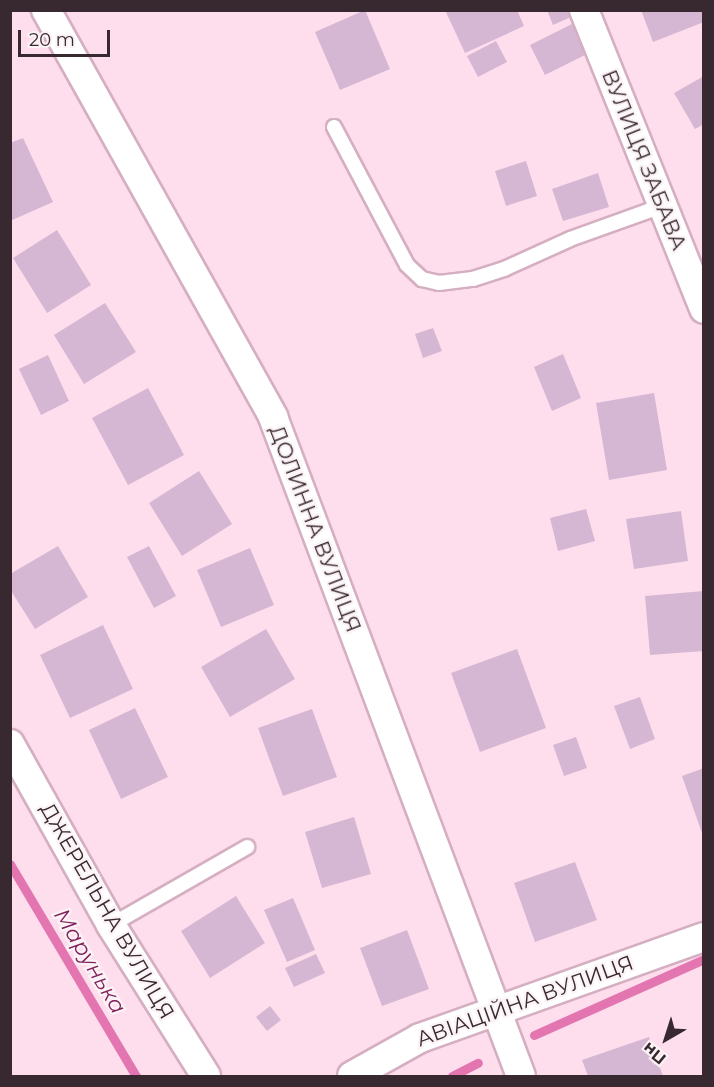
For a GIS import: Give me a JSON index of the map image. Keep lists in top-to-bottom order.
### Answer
{
  "streets": {
    "street": [
      "ВУЛИЦЯ ЗАБАВА",
      "ДОЛИННА ВУЛИЦЯ",
      "ДЖЕРЕЛЬНА ВУЛИЦЯ",
      "АВІАЦІЙНА ВУЛИЦЯ"
    ]
  },
  "crossings": [
    ["ДОЛИННА ВУЛИЦЯ", "АВІАЦІЙНА ВУЛИЦЯ"]
  ],
  "water": ["Марунька"],
  "scale_bar": "20 m",
  "north": "bottom left"
}
